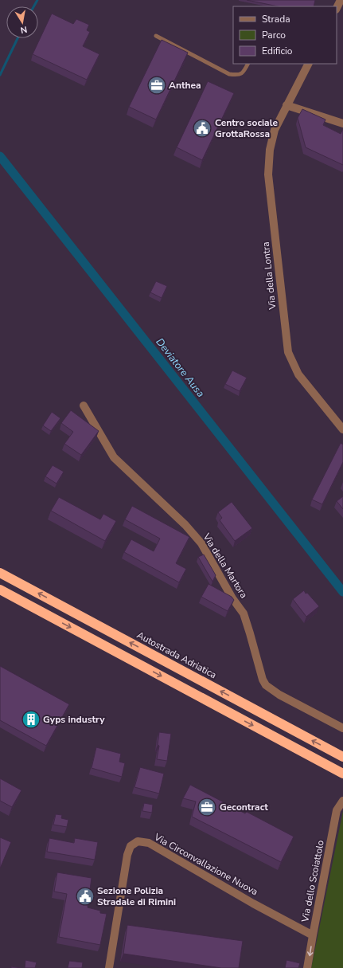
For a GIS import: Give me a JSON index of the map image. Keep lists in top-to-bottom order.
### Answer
{
  "streets": {
    "highway": ["Autostrada Adriatica"],
    "street": [
      "Via della Lontra",
      "Via della Martora",
      "Via Circonvallazione Nuova",
      "Via dello Scoiattolo"
    ]
  },
  "crossings": [
    ["Via Circonvallazione Nuova", "Via dello Scoiattolo"]
  ],
  "water": ["Deviatore Ausa"],
  "places": {
    "office": ["Anthea", "Gecontract"],
    "public building": ["Centro sociale GrottaRossa", "Sezione Polizia Stradale di Rimini"],
    "building": ["Gyps industry"]
  },
  "legend": ["Strada", "Parco", "Edificio"],
  "north": "bottom"
}
